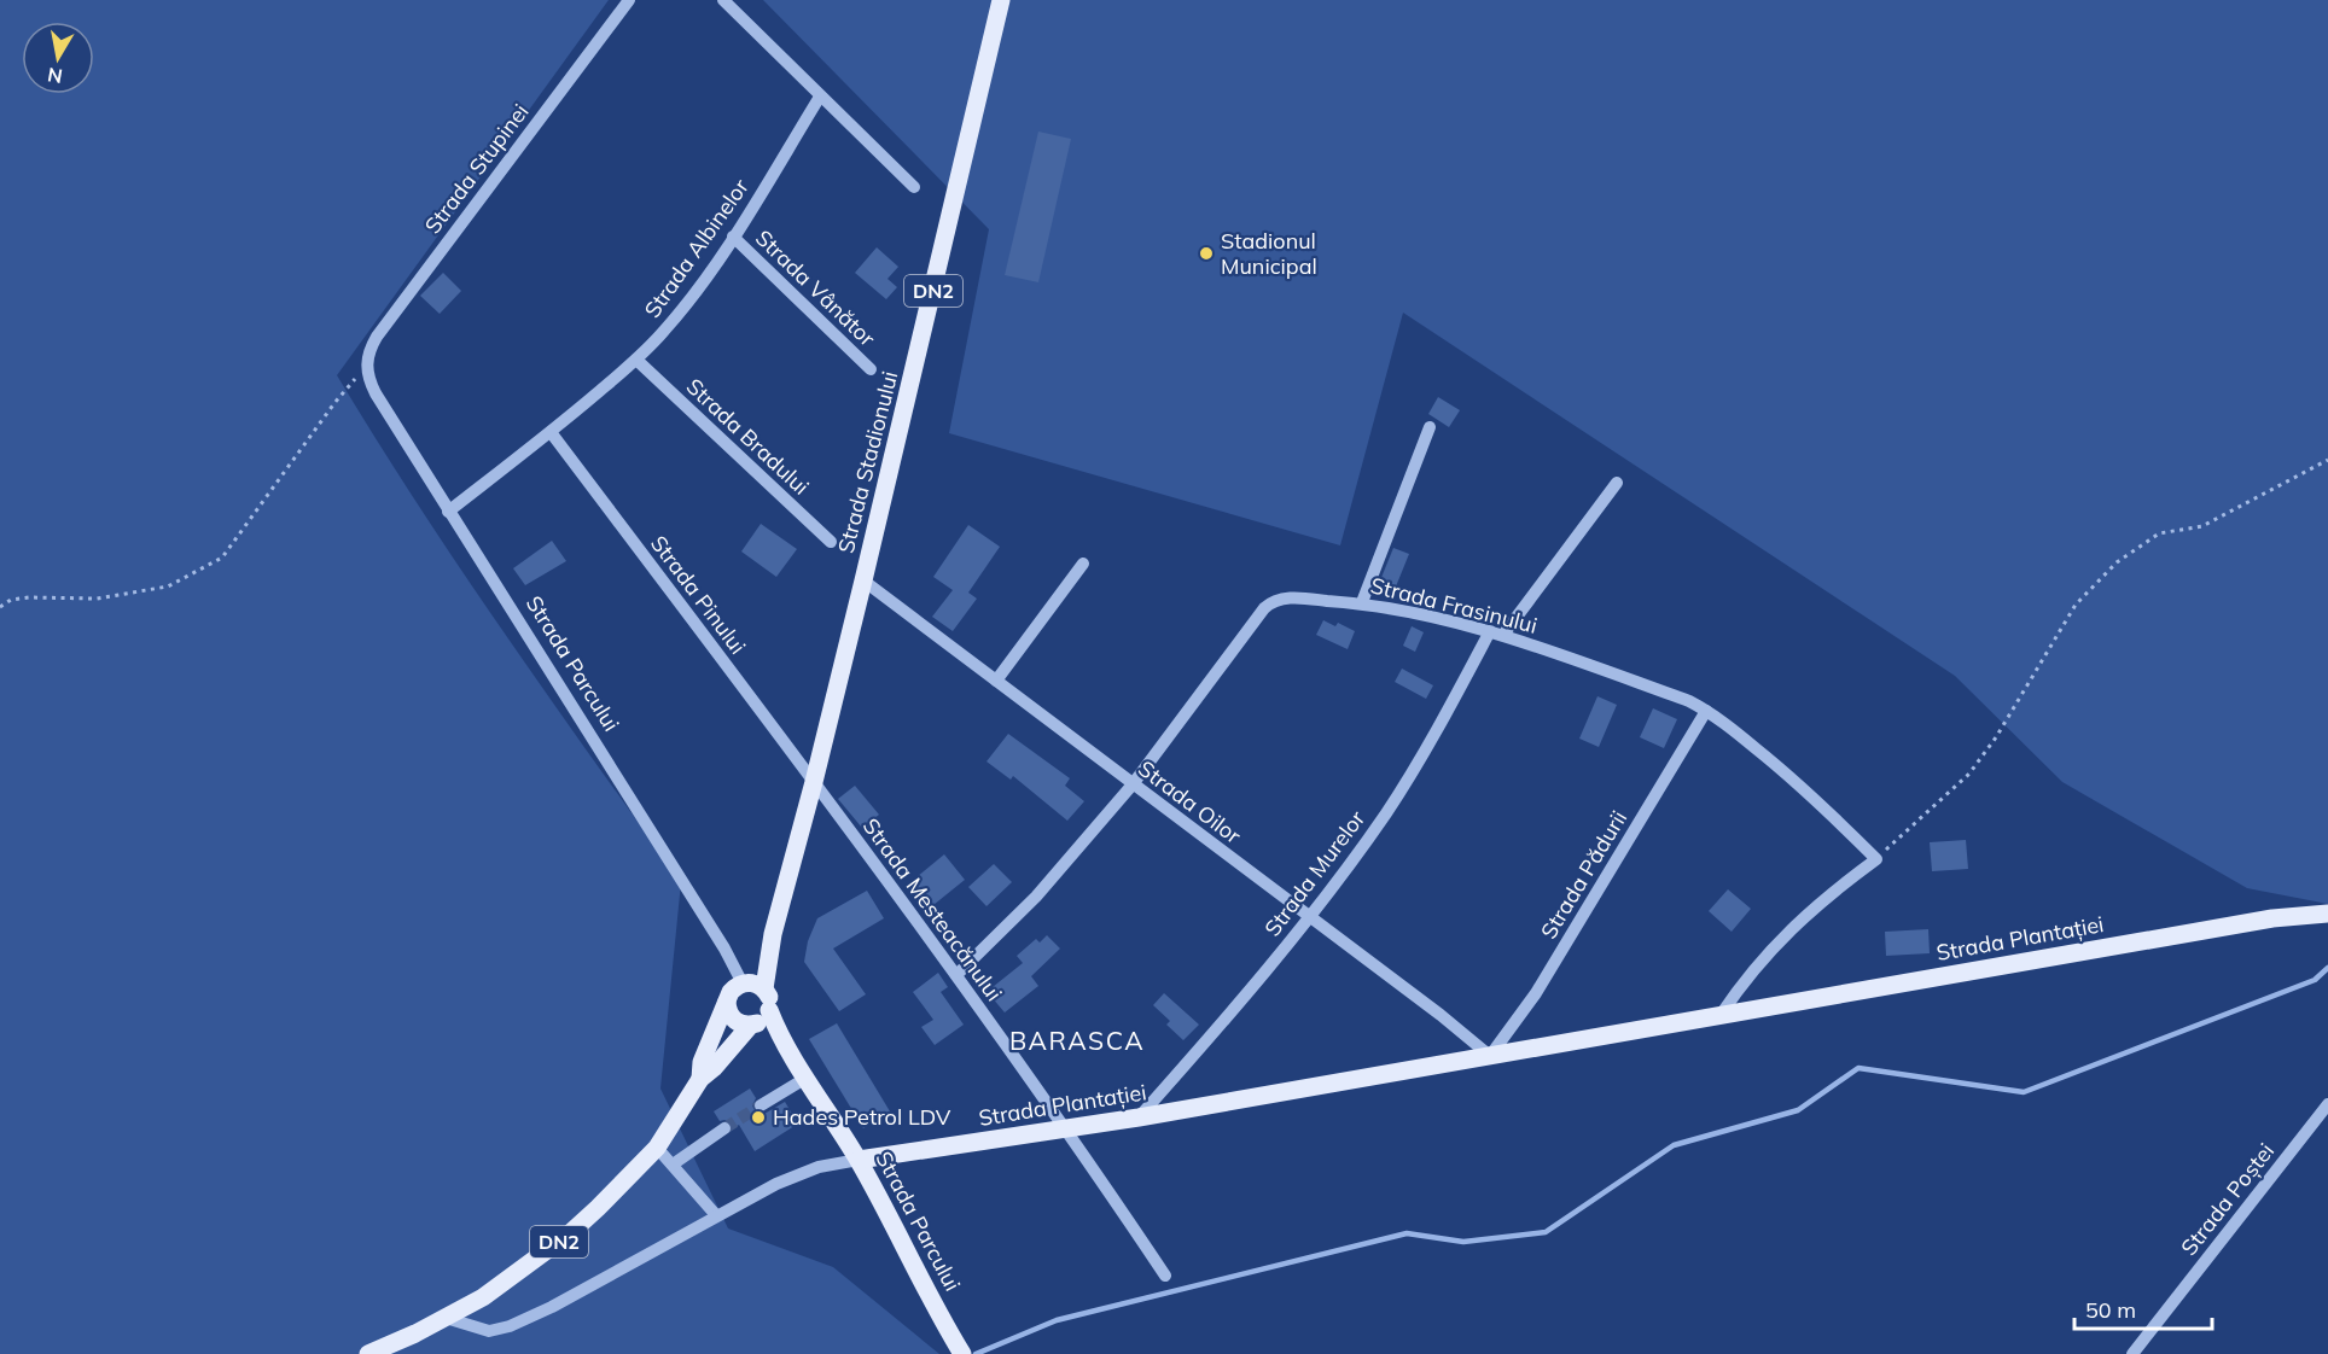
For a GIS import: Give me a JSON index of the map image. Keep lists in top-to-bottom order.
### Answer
{
  "streets": {
    "main road": [
      "DN2",
      "Strada Stadionului",
      "Strada Parcului",
      "Strada Plantației"
    ],
    "street": [
      "Strada Stupinei",
      "Strada Albinelor",
      "Strada Vânător",
      "Strada Bradului",
      "Strada Pinului",
      "Strada Frasinului",
      "Strada Oilor",
      "Strada Murelor",
      "Strada Pădurii",
      "Strada Mesteacănului",
      "Strada Poștei"
    ]
  },
  "crossings": [
    ["Strada Stupinei", "Strada Parcului"],
    ["Strada Albinelor", "Strada Vânător"],
    ["Strada Albinelor", "Strada Bradului"],
    ["Strada Albinelor", "Strada Pinului"],
    ["Strada Albinelor", "Strada Parcului"],
    ["DN2", "Strada Stadionului"],
    ["DN2", "Strada Parcului"],
    ["DN2", "Strada Plantației"],
    ["Strada Stadionului", "Strada Pinului"],
    ["Strada Stadionului", "Strada Parcului"],
    ["Strada Stadionului", "Strada Oilor"],
    ["Strada Stadionului", "Strada Mesteacănului"],
    ["Strada Pinului", "Strada Mesteacănului"],
    ["Strada Frasinului", "Strada Oilor"],
    ["Strada Frasinului", "Strada Murelor"],
    ["Strada Frasinului", "Strada Pădurii"],
    ["Strada Frasinului", "Strada Mesteacănului"],
    ["Strada Parcului", "Strada Plantației"],
    ["Strada Oilor", "Strada Murelor"],
    ["Strada Oilor", "Strada Pădurii"],
    ["Strada Oilor", "Strada Plantației"],
    ["Strada Murelor", "Strada Plantației"],
    ["Strada Pădurii", "Strada Plantației"],
    ["Strada Mesteacănului", "Strada Plantației"]
  ],
  "districts": ["BARASCA"],
  "places": ["Stadionul Municipal", "Hades Petrol LDV"],
  "scale_bar": "50 m",
  "north": "bottom"
}
